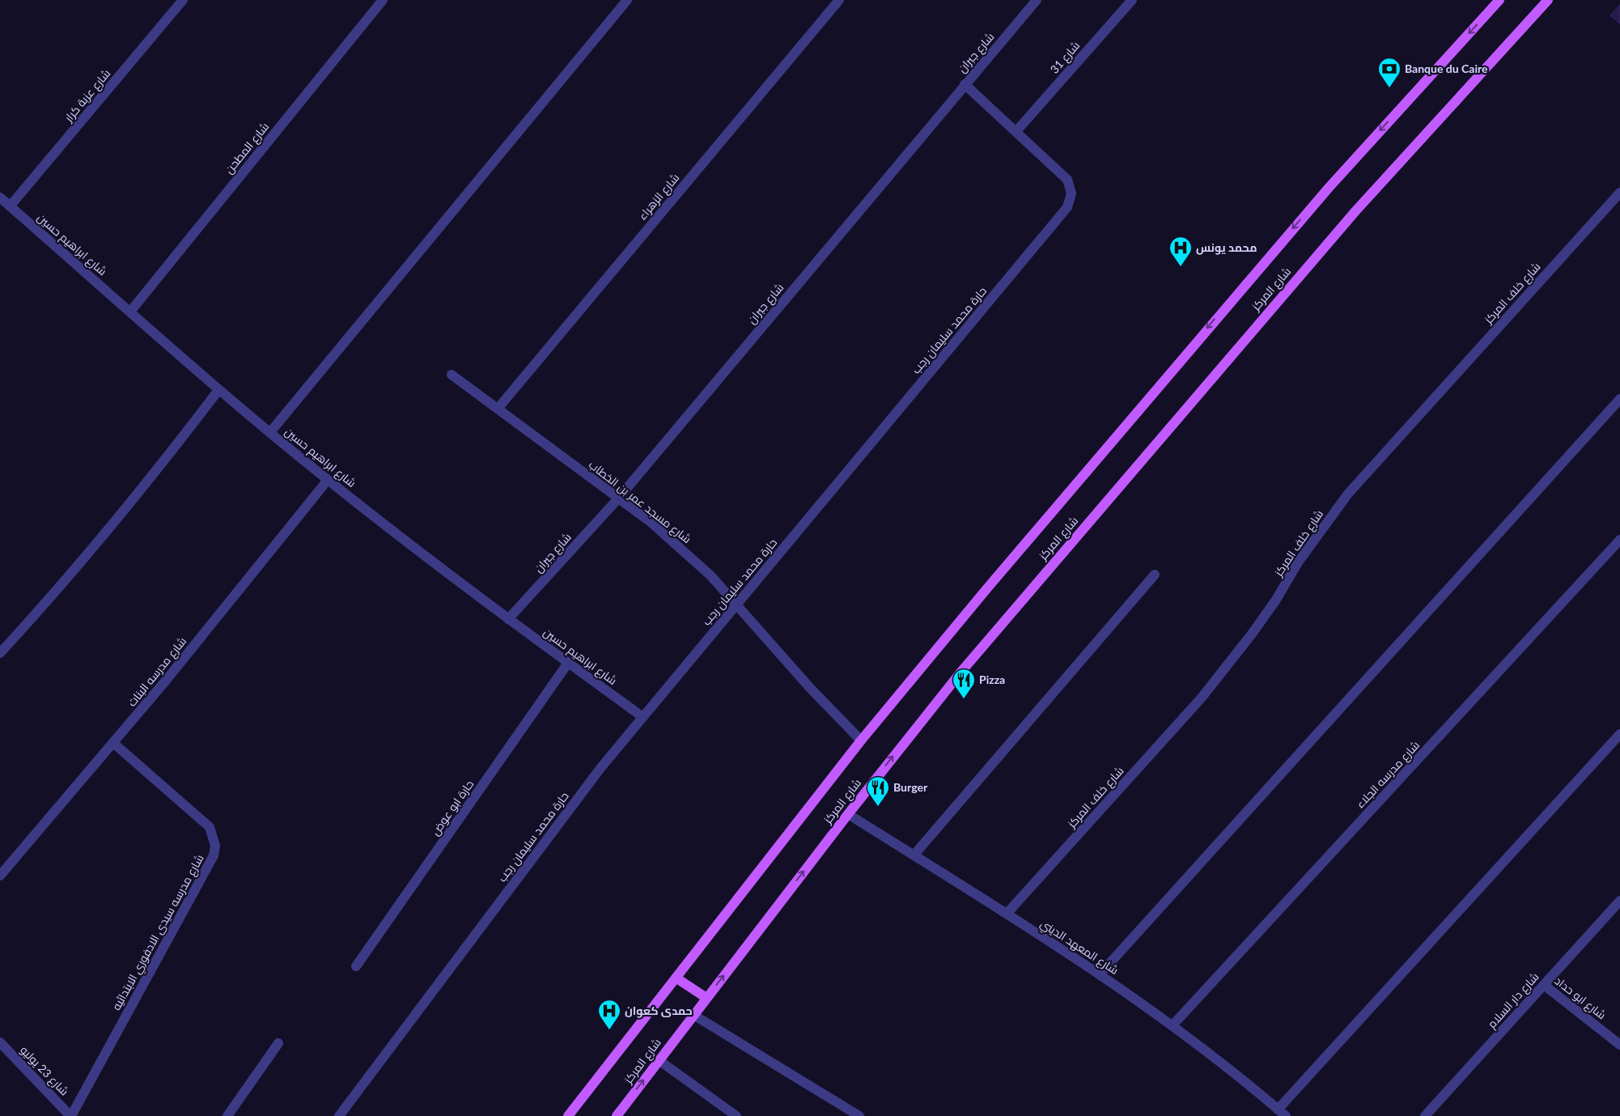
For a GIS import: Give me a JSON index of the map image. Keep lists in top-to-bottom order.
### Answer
{
  "streets": {
    "main road": ["شارع المركز"],
    "street": [
      "شارع جبران",
      "شارع 31",
      "شارع عزبة كرار",
      "شارع المطحن",
      "شارع الزهراء",
      "شارع ابراهيم حسين",
      "شارع خلف المركز",
      "حارة محمد سليمان رجب",
      "شارع مسجد عمر بن الخطاب",
      "شارع مدرسه البنات",
      "شارع مدرسه الجلاء",
      "حارة ابو عوض",
      "شارع مدرسه سيدى الادفوري الابتدائيه",
      "شارع المعهد الديني",
      "شارع ابو حداد",
      "شارع دار السلام",
      "شارع 23 يوليو"
    ]
  },
  "crossings": [
    ["شارع جبران", "شارع ابراهيم حسين"],
    ["شارع جبران", "حارة محمد سليمان رجب"],
    ["شارع جبران", "شارع مسجد عمر بن الخطاب"],
    ["شارع 31", "حارة محمد سليمان رجب"],
    ["شارع عزبة كرار", "شارع ابراهيم حسين"],
    ["شارع المطحن", "شارع ابراهيم حسين"],
    ["شارع الزهراء", "شارع مسجد عمر بن الخطاب"],
    ["شارع ابراهيم حسين", "حارة محمد سليمان رجب"],
    ["شارع ابراهيم حسين", "شارع مدرسه البنات"],
    ["شارع ابراهيم حسين", "حارة ابو عوض"],
    ["شارع المركز", "شارع مسجد عمر بن الخطاب"],
    ["شارع المركز", "شارع المعهد الديني"],
    ["شارع خلف المركز", "شارع المعهد الديني"],
    ["حارة محمد سليمان رجب", "شارع مسجد عمر بن الخطاب"],
    ["شارع مدرسه البنات", "شارع مدرسه سيدى الادفوري الابتدائيه"],
    ["شارع مدرسه الجلاء", "شارع المعهد الديني"],
    ["شارع مدرسه سيدى الادفوري الابتدائيه", "شارع 23 يوليو"],
    ["شارع ابو حداد", "شارع دار السلام"]
  ],
  "places": {
    "bank": ["Banque du Caire"],
    "hospital": ["محمد يونس", "حمدى كعوان"],
    "restaurant": ["Pizza", "Burger"]
  }
}
